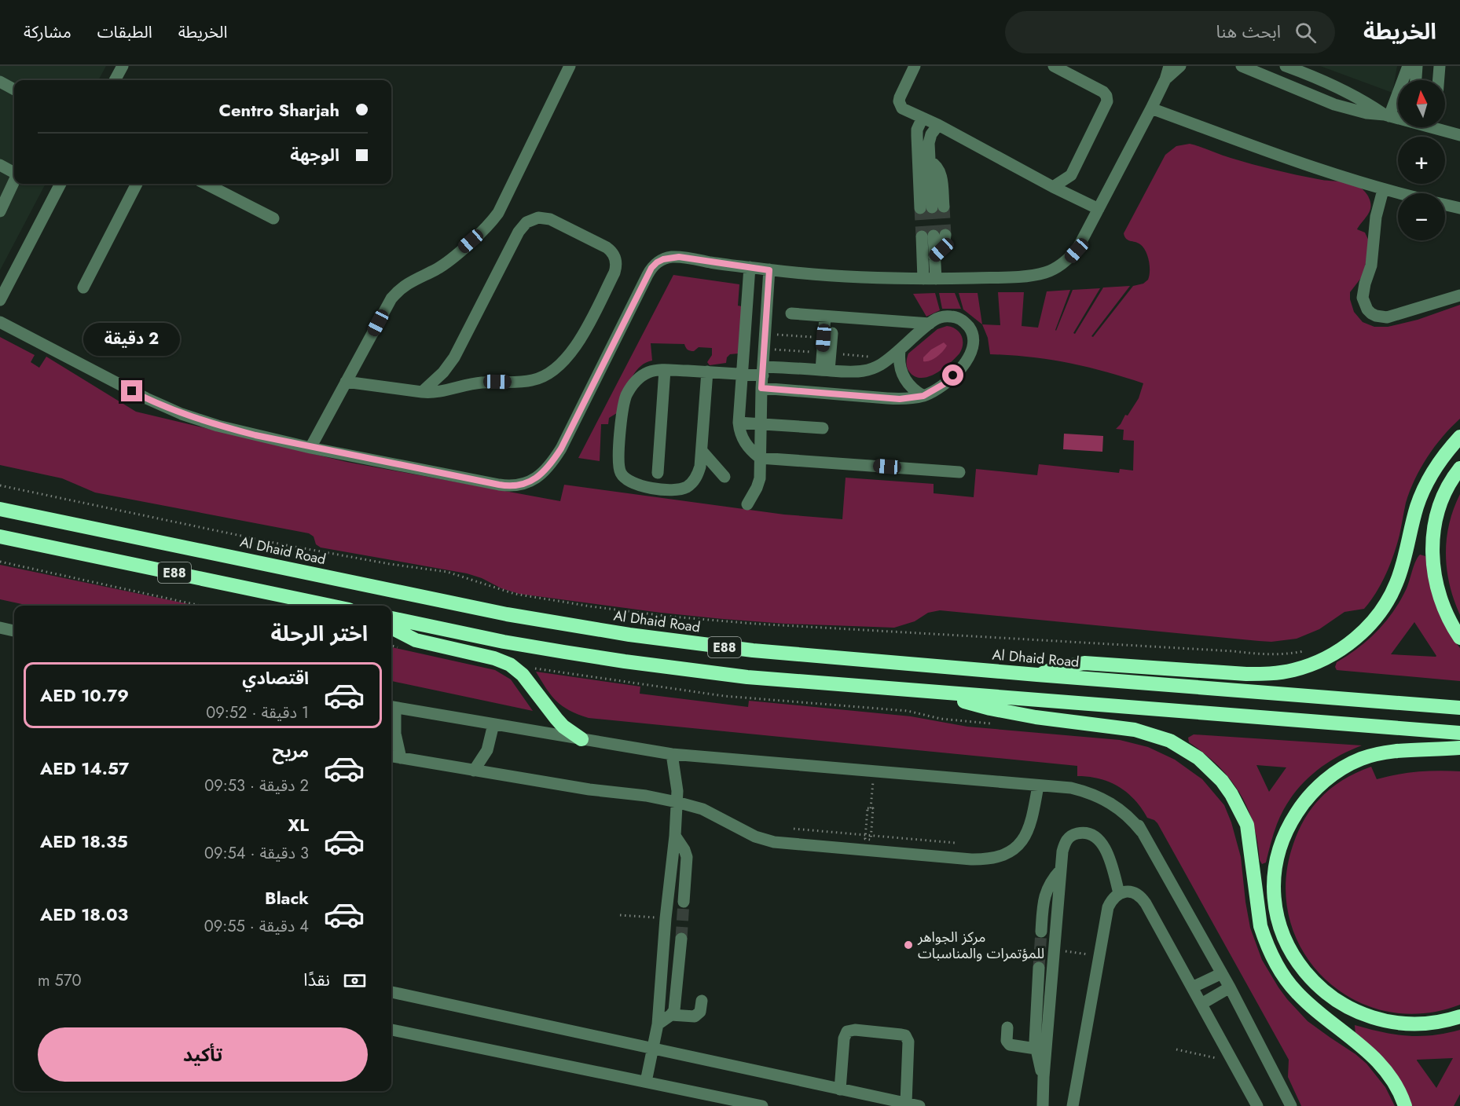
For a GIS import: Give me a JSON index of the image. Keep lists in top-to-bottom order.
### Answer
{
  "streets": {
    "highway": ["Al Dhaid Road", "E88"]
  },
  "places": ["مركز الجواهر للمؤتمرات والمناسبات"],
  "north": "top",
  "page": {
    "header": "الخريطة",
    "search": "ابحث هنا",
    "nav": ["الخريطة", "الطبقات", "مشاركة"],
    "map_buttons": ["+", "−"],
    "banner": ["Centro Sharjah", "الوجهة"],
    "bubble": "2 دقيقة",
    "heading": "اختر الرحلة",
    "list": [
      {
        "name": "اقتصادي",
        "note": "1 دقيقة · 09:52",
        "value": "AED 10.79"
      },
      {
        "name": "مريح",
        "note": "2 دقيقة · 09:53",
        "value": "AED 14.57"
      },
      {
        "name": "XL",
        "note": "3 دقيقة · 09:54",
        "value": "AED 18.35"
      },
      {
        "name": "Black",
        "note": "4 دقيقة · 09:55",
        "value": "AED 18.03"
      }
    ],
    "pay": ["نقدًا", "570 m"],
    "buttons": "تأكيد"
  }
}
